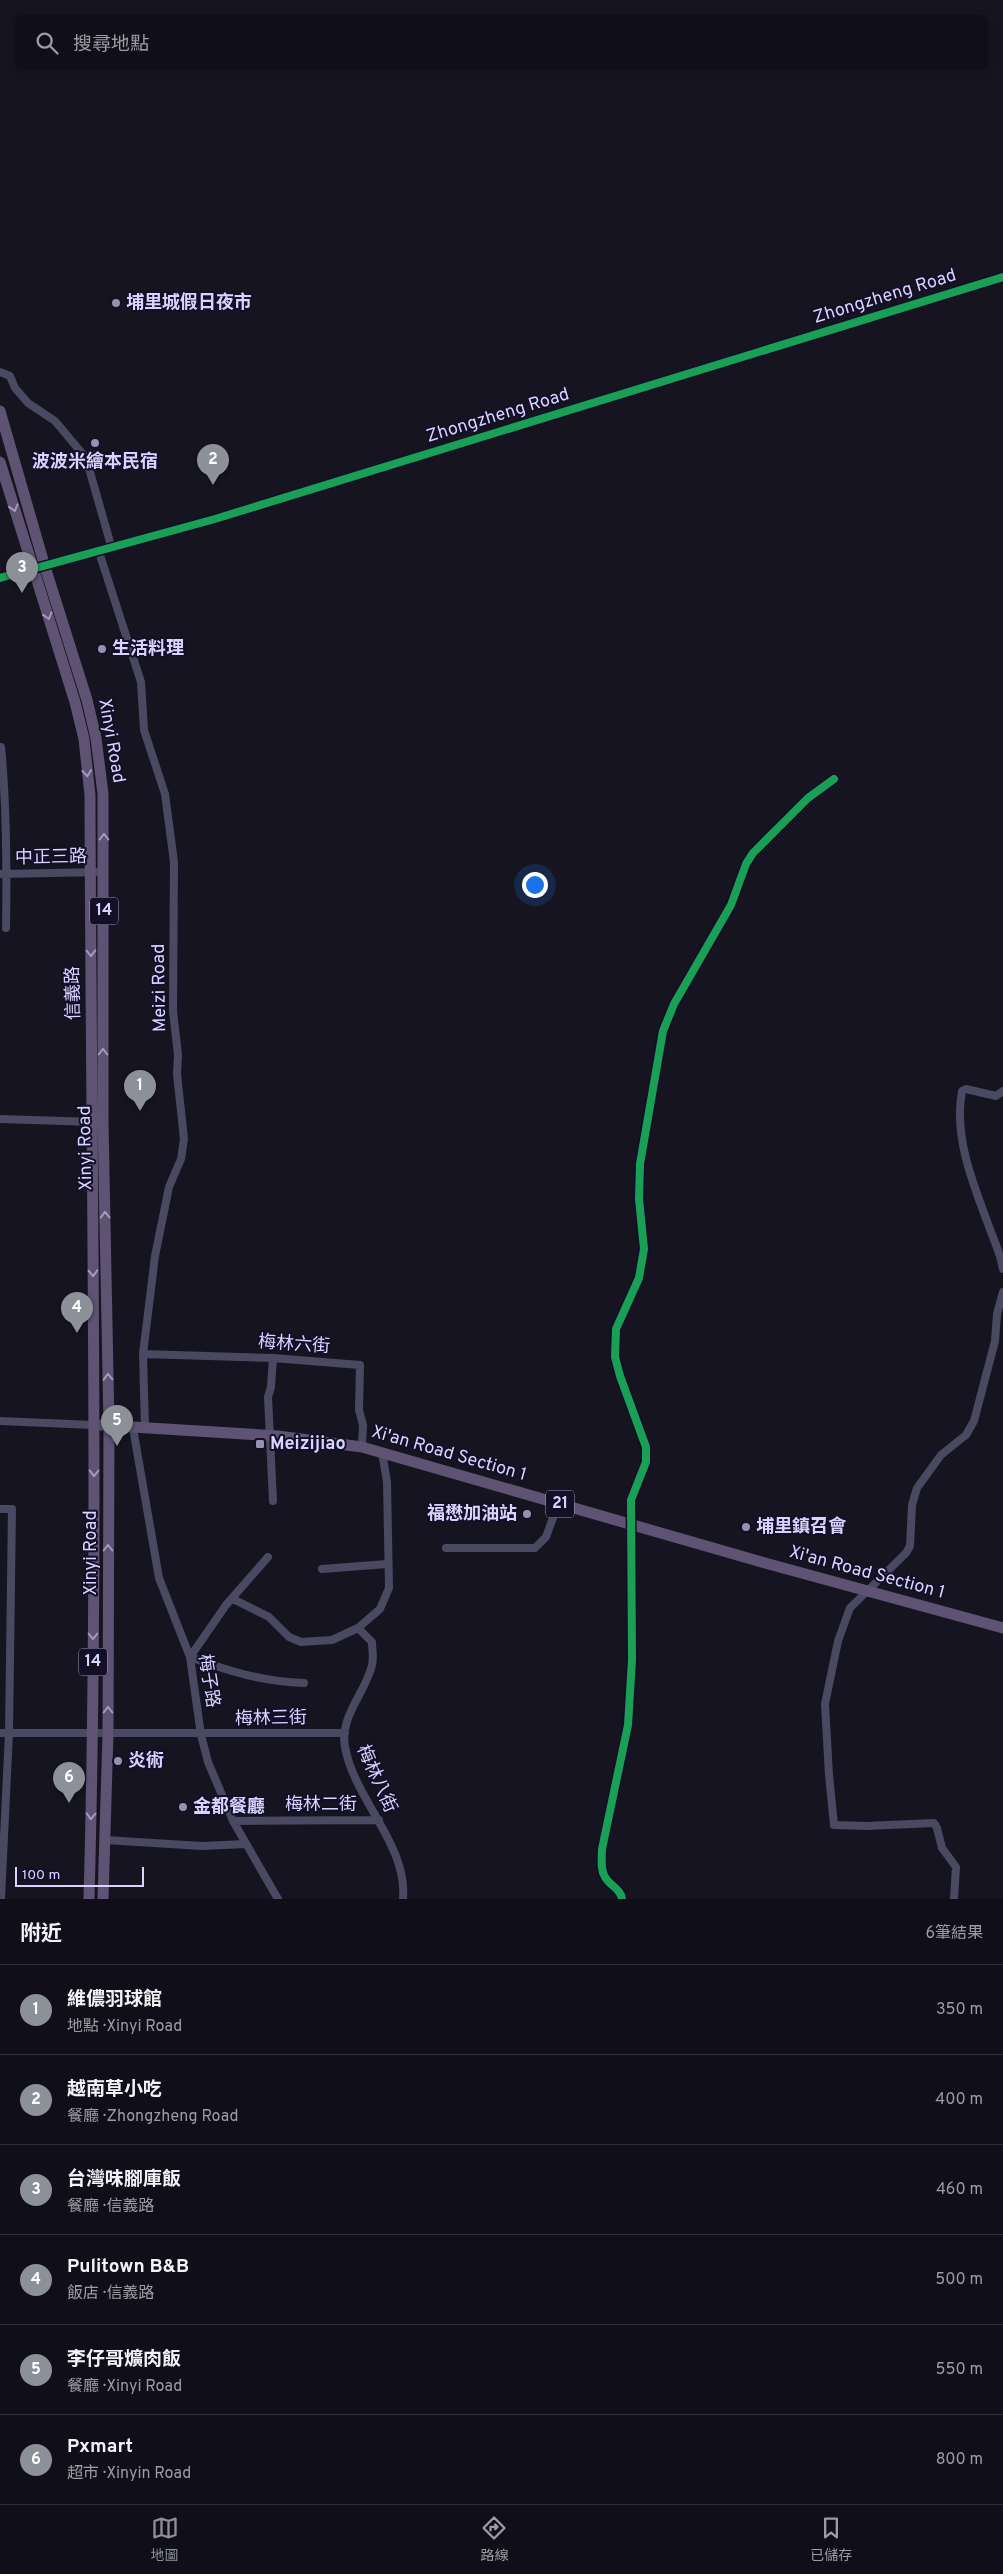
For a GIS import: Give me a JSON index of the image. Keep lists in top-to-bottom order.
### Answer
{
  "streets": {
    "main road": [
      "Xinyi Road",
      "14",
      "信義路",
      "Xi'an Road Section 1",
      "21"
    ],
    "street": [
      "Zhongzheng Road",
      "中正三路",
      "Meizi Road",
      "梅林六街",
      "梅子路",
      "梅林三街",
      "梅林八街",
      "梅林二街"
    ]
  },
  "crossings": [
    ["Zhongzheng Road", "Xinyi Road"],
    ["Zhongzheng Road", "Meizi Road"],
    ["Zhongzheng Road", "信義路"],
    ["Xinyi Road", "中正三路"],
    ["Xinyi Road", "信義路"],
    ["Xinyi Road", "Xi'an Road Section 1"],
    ["Xinyi Road", "21"],
    ["Xinyi Road", "梅林三街"],
    ["中正三路", "信義路"],
    ["14", "信義路"],
    ["14", "21"],
    ["14", "梅林三街"],
    ["Meizi Road", "梅林六街"],
    ["Meizi Road", "Xi'an Road Section 1"],
    ["信義路", "21"],
    ["梅林六街", "Xi'an Road Section 1"],
    ["Xi'an Road Section 1", "21"],
    ["Xi'an Road Section 1", "梅子路"],
    ["梅子路", "梅林三街"],
    ["梅子路", "梅林二街"],
    ["梅林三街", "梅林八街"],
    ["梅林八街", "梅林二街"]
  ],
  "one_way": ["信義路"],
  "places": {
    "other": [
      "埔里城假日夜市",
      "波波米繪本民宿",
      "生活料理",
      "福懋加油站",
      "埔里鎮召會",
      "炎術",
      "金都餐廳"
    ],
    "transit": ["Meizijiao"]
  },
  "scale_bar": "100 m",
  "page": {
    "search": "搜尋地點",
    "pins": [
      "2",
      "3",
      "1",
      "4",
      "5",
      "6"
    ],
    "scale": "100 m",
    "heading": ["附近", "6筆結果"],
    "list": [
      {
        "mark": "1",
        "name": "維儂羽球館",
        "note": "地點 · Xinyi Road",
        "value": "350 m"
      },
      {
        "mark": "2",
        "name": "越南草小吃",
        "note": "餐廳 · Zhongzheng Road",
        "value": "400 m"
      },
      {
        "mark": "3",
        "name": "台灣味腳庫飯",
        "note": "餐廳 · 信義路",
        "value": "460 m"
      },
      {
        "mark": "4",
        "name": "Pulitown B&B",
        "note": "飯店 · 信義路",
        "value": "500 m"
      },
      {
        "mark": "5",
        "name": "李仔哥爌肉飯",
        "note": "餐廳 · Xinyi Road",
        "value": "550 m"
      },
      {
        "mark": "6",
        "name": "Pxmart",
        "note": "超市 · Xinyin Road",
        "value": "800 m"
      }
    ],
    "nav": ["地圖", "路線", "已儲存"]
  }
}
